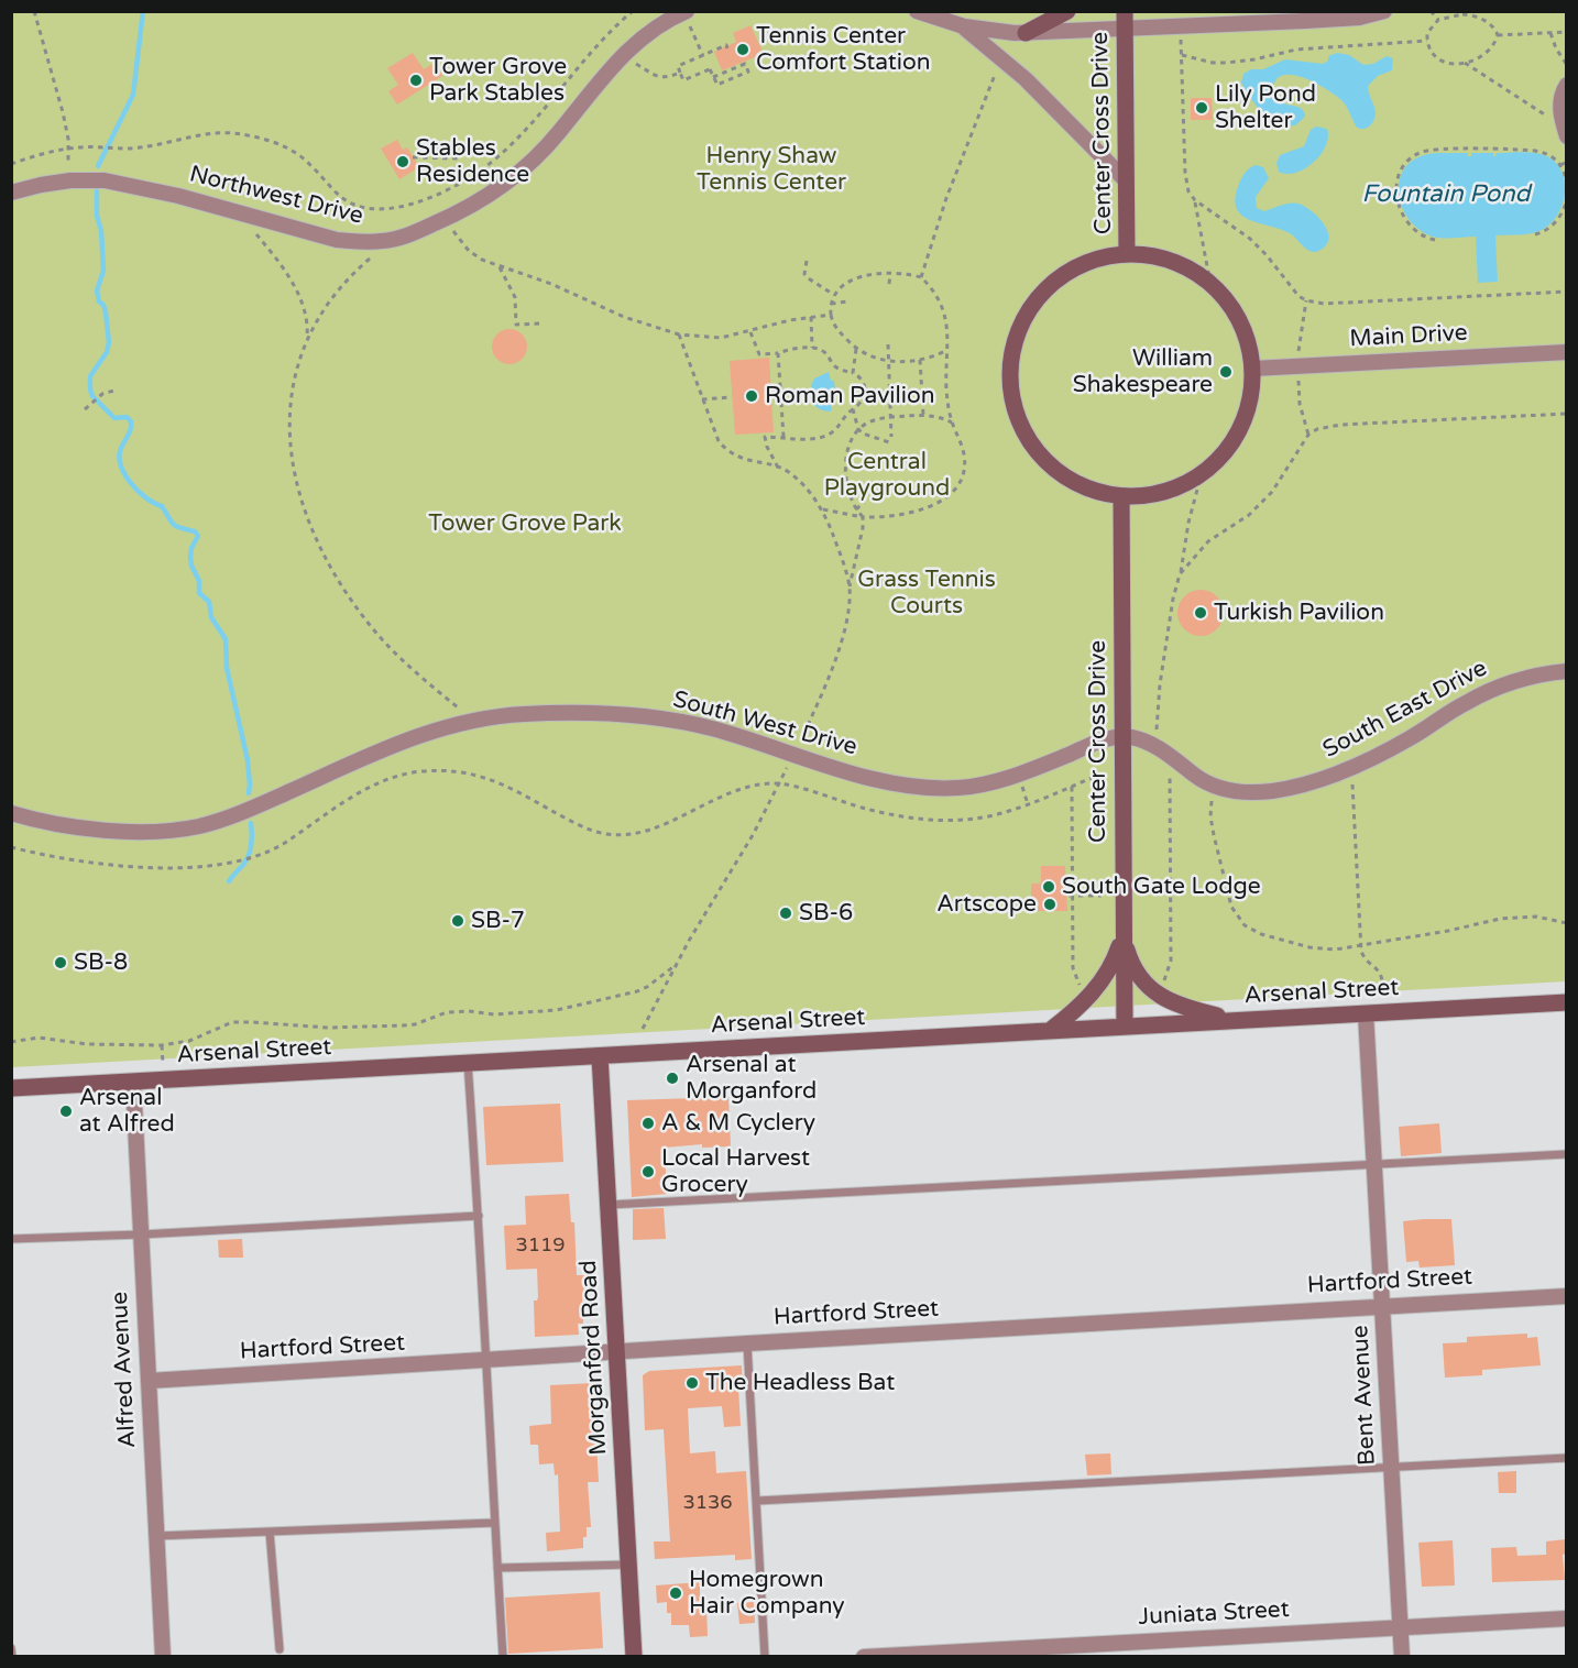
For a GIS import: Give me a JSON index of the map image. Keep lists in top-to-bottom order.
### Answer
{
  "streets": {
    "street": [
      "Center Cross Drive",
      "Northwest Drive",
      "Main Drive",
      "South East Drive",
      "South West Drive",
      "Arsenal Street",
      "Hartford Street",
      "Morganford Road",
      "Alfred Avenue",
      "Bent Avenue",
      "Juniata Street"
    ]
  },
  "crossings": [
    ["Center Cross Drive", "Main Drive"],
    ["Center Cross Drive", "South East Drive"],
    ["Center Cross Drive", "South West Drive"],
    ["Center Cross Drive", "Arsenal Street"],
    ["South East Drive", "South West Drive"],
    ["Arsenal Street", "Morganford Road"],
    ["Arsenal Street", "Alfred Avenue"],
    ["Arsenal Street", "Bent Avenue"],
    ["Hartford Street", "Morganford Road"],
    ["Hartford Street", "Alfred Avenue"],
    ["Hartford Street", "Bent Avenue"],
    ["Bent Avenue", "Juniata Street"]
  ],
  "water": ["Fountain Pond"],
  "parks": [
    "Henry Shaw Tennis Center",
    "Central Playground",
    "Tower Grove Park",
    "Grass Tennis Courts"
  ],
  "places": [
    "Tennis Center Comfort Station",
    "Tower Grove Park Stables",
    "Lily Pond Shelter",
    "Stables Residence",
    "William Shakespeare",
    "Roman Pavilion",
    "Turkish Pavilion",
    "South Gate Lodge",
    "Artscope",
    "SB-6",
    "SB-7",
    "SB-8",
    "Arsenal at Morganford",
    "Arsenal at Alfred",
    "A & M Cyclery",
    "Local Harvest Grocery",
    "The Headless Bat",
    "Homegrown Hair Company"
  ],
  "house_numbers": ["3119", "3136"]
}
